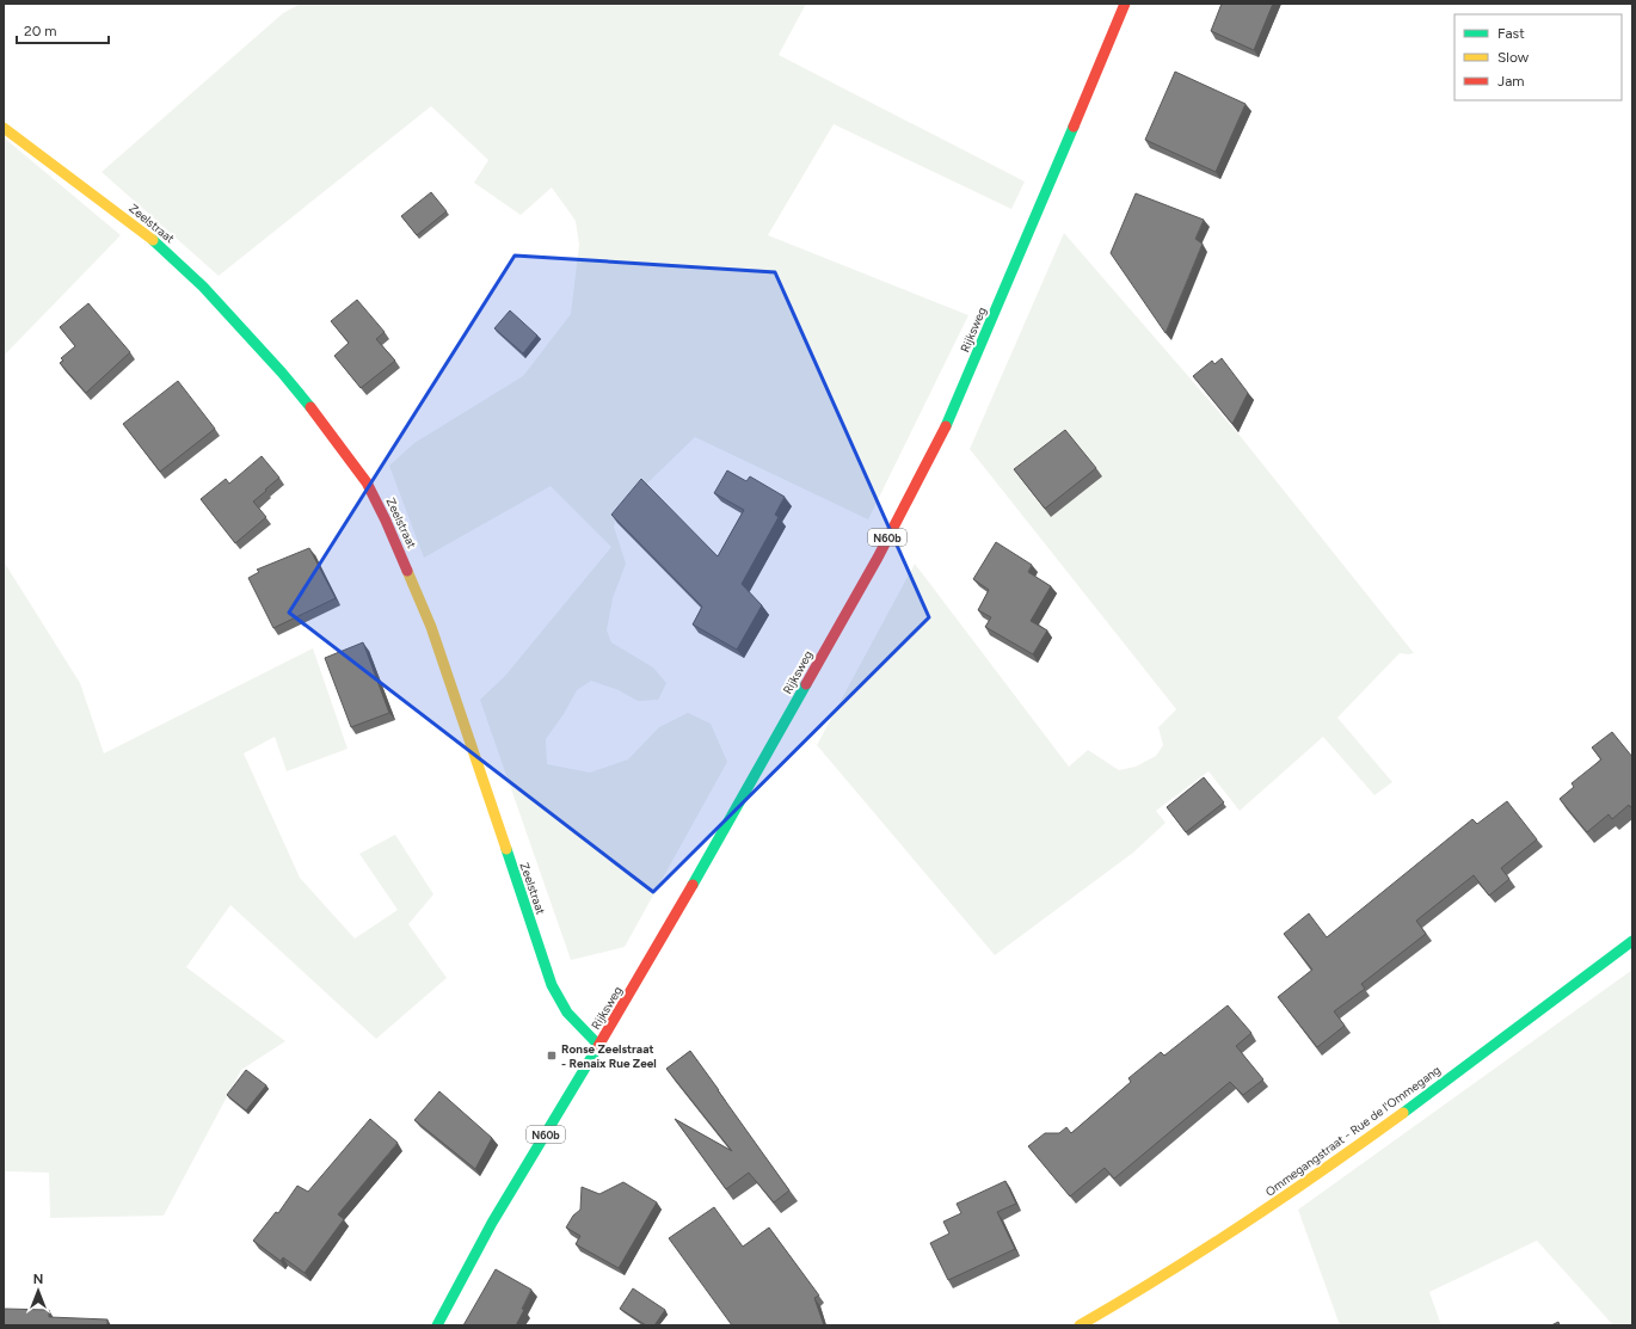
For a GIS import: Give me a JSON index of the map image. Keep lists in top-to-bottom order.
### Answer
{
  "streets": {
    "main road": [
      "Zeelstraat",
      "Rijksweg",
      "N60b",
      "Ommegangstraat - Rue de l'Ommegang"
    ]
  },
  "crossings": [
    ["Zeelstraat", "Rijksweg"]
  ],
  "places": {
    "transit": ["Ronse Zeelstraat - Renaix Rue Zeel"]
  },
  "legend": ["Fast", "Slow", "Jam"],
  "scale_bar": "20 m",
  "north": "top"
}
